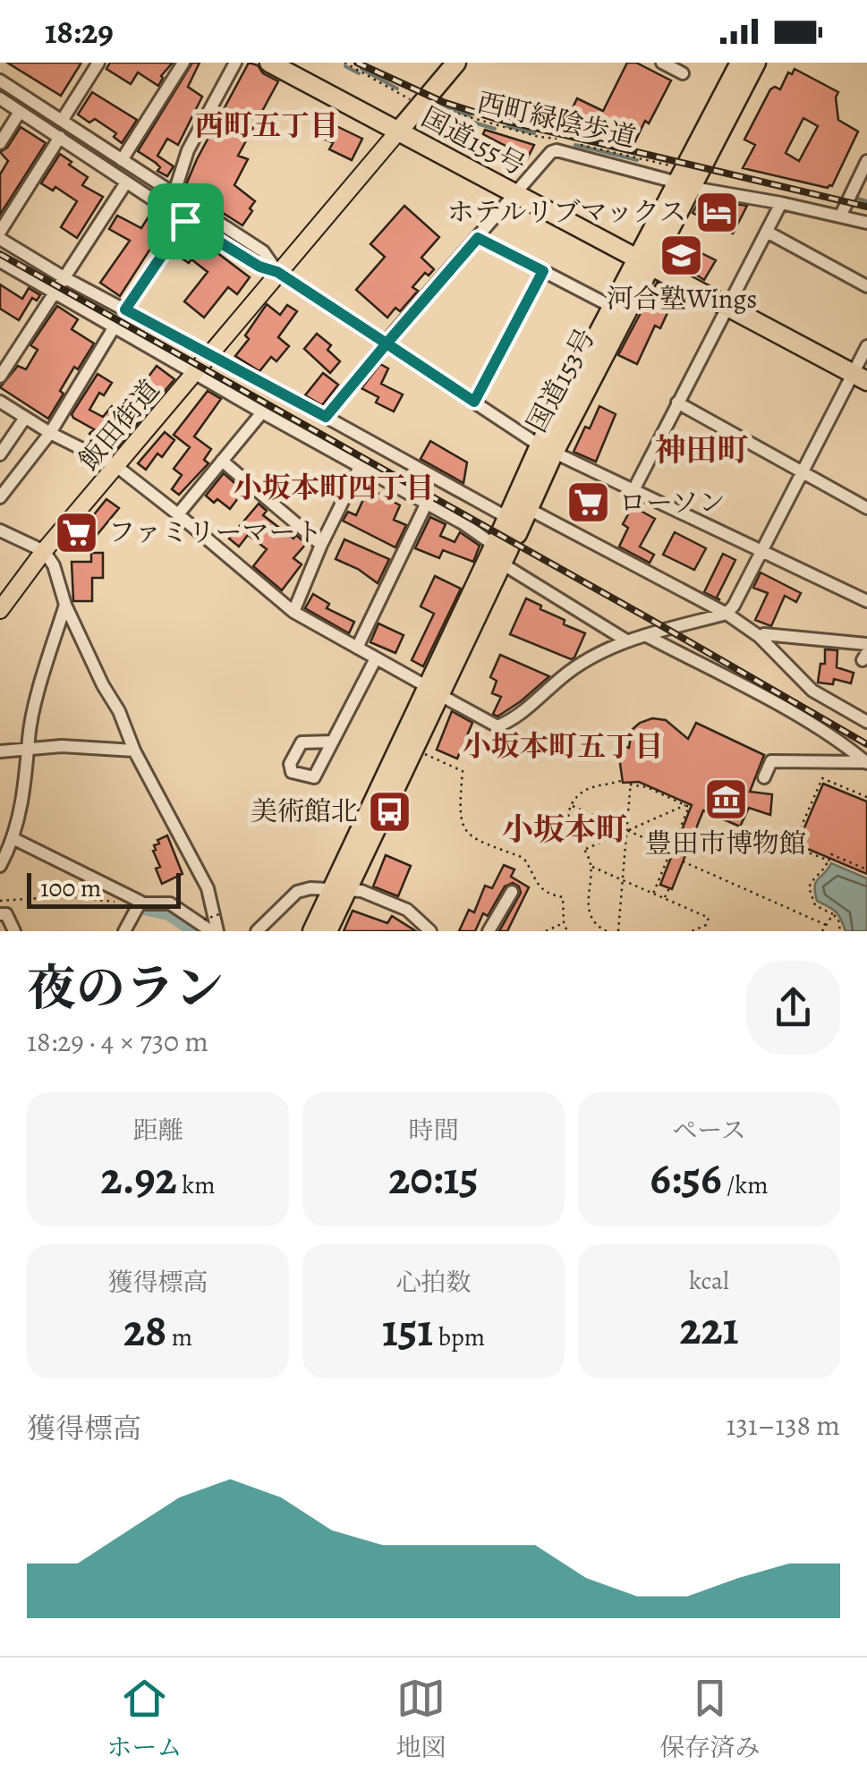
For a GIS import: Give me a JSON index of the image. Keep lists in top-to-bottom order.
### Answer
{
  "streets": {
    "highway": ["国道155号", "国道153号"],
    "main road": ["飯田街道"],
    "path": ["西町緑陰歩道"]
  },
  "crossings": [
    ["西町緑陰歩道", "国道153号"],
    ["国道155号", "国道153号"],
    ["国道155号", "飯田街道"]
  ],
  "districts": [
    "西町五丁目",
    "神田町",
    "小坂本町四丁目",
    "小坂本町五丁目",
    "小坂本町"
  ],
  "places": {
    "hotel": ["ホテルリブマックス"],
    "school or university": ["河合塾Wings"],
    "supermarket": ["ローソン", "ファミリーマート"],
    "museum": ["豊田市博物館"],
    "bus stop": ["美術館北"]
  },
  "scale_bar": "100 m",
  "page": {
    "status": "18:29",
    "scale": "100 m",
    "heading": ["夜のラン", "18:29 · 4 × 730 m"],
    "stats": [
      ["距離", "2.92 km"],
      ["時間", "20:15"],
      ["ペース", "6:56 /km"],
      ["獲得標高", "28 m"],
      ["心拍数", "151 bpm"],
      ["kcal", "221"]
    ],
    "chart": ["獲得標高", "131–138 m"],
    "tabs": ["ホーム", "地図", "保存済み"]
  }
}
